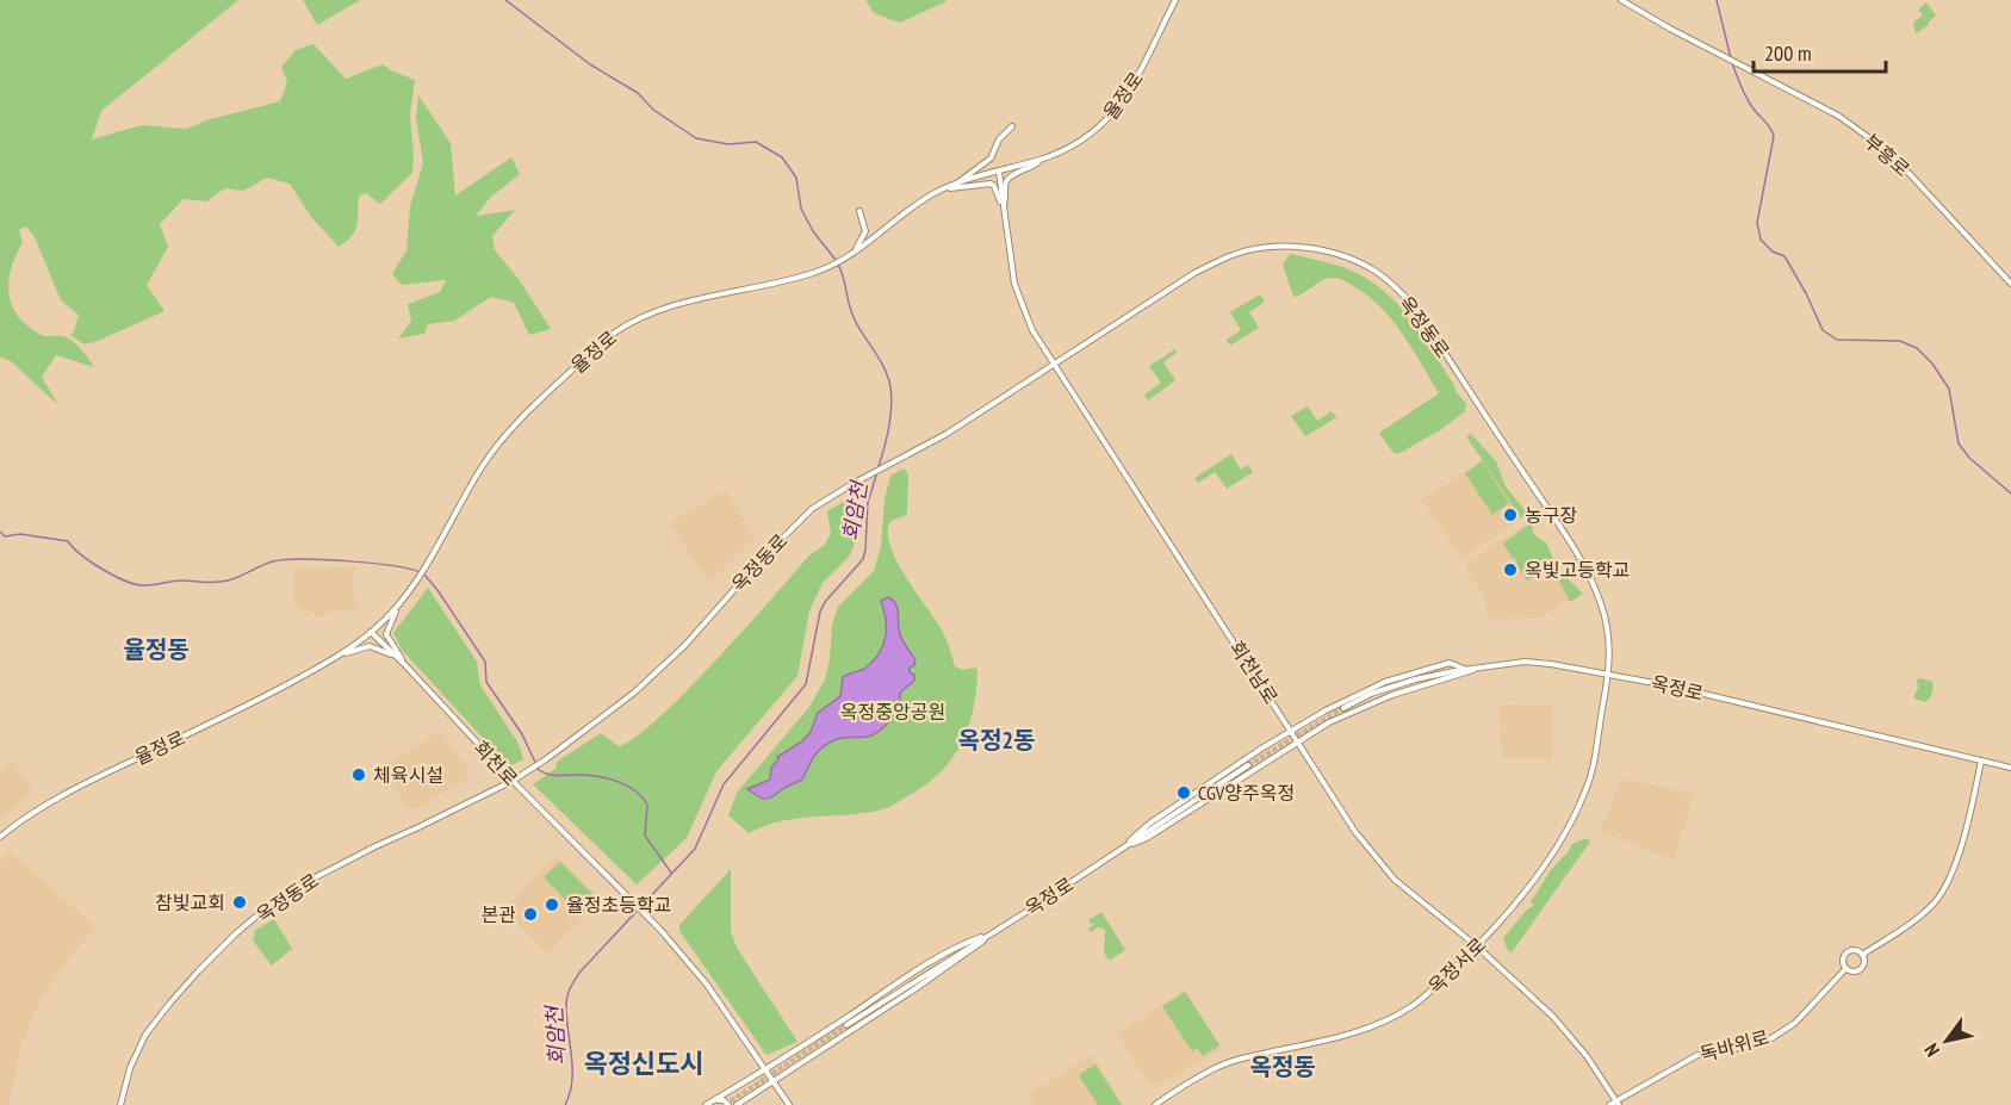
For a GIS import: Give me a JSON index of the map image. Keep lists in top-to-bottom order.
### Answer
{
  "streets": {
    "main road": [
      "율정로",
      "부흥로",
      "옥정동로",
      "회천남로",
      "옥정로",
      "회천로",
      "옥정서로",
      "독바위로"
    ]
  },
  "crossings": [
    ["율정로", "회천남로"],
    ["율정로", "회천로"],
    ["옥정동로", "회천남로"],
    ["옥정동로", "옥정로"],
    ["옥정동로", "회천로"],
    ["옥정동로", "옥정서로"],
    ["회천남로", "옥정서로"],
    ["회천남로", "독바위로"],
    ["옥정로", "옥정서로"]
  ],
  "districts": [
    "율정동",
    "옥정2동",
    "옥정신도시",
    "옥정동"
  ],
  "water": ["회암천"],
  "parks": ["옥정중앙공원"],
  "places": [
    "농구장",
    "옥빛고등학교",
    "체육시설",
    "CGV양주옥정",
    "참빛교회",
    "율정초등학교",
    "본관"
  ],
  "scale_bar": "200 m",
  "north": "bottom left"
}
